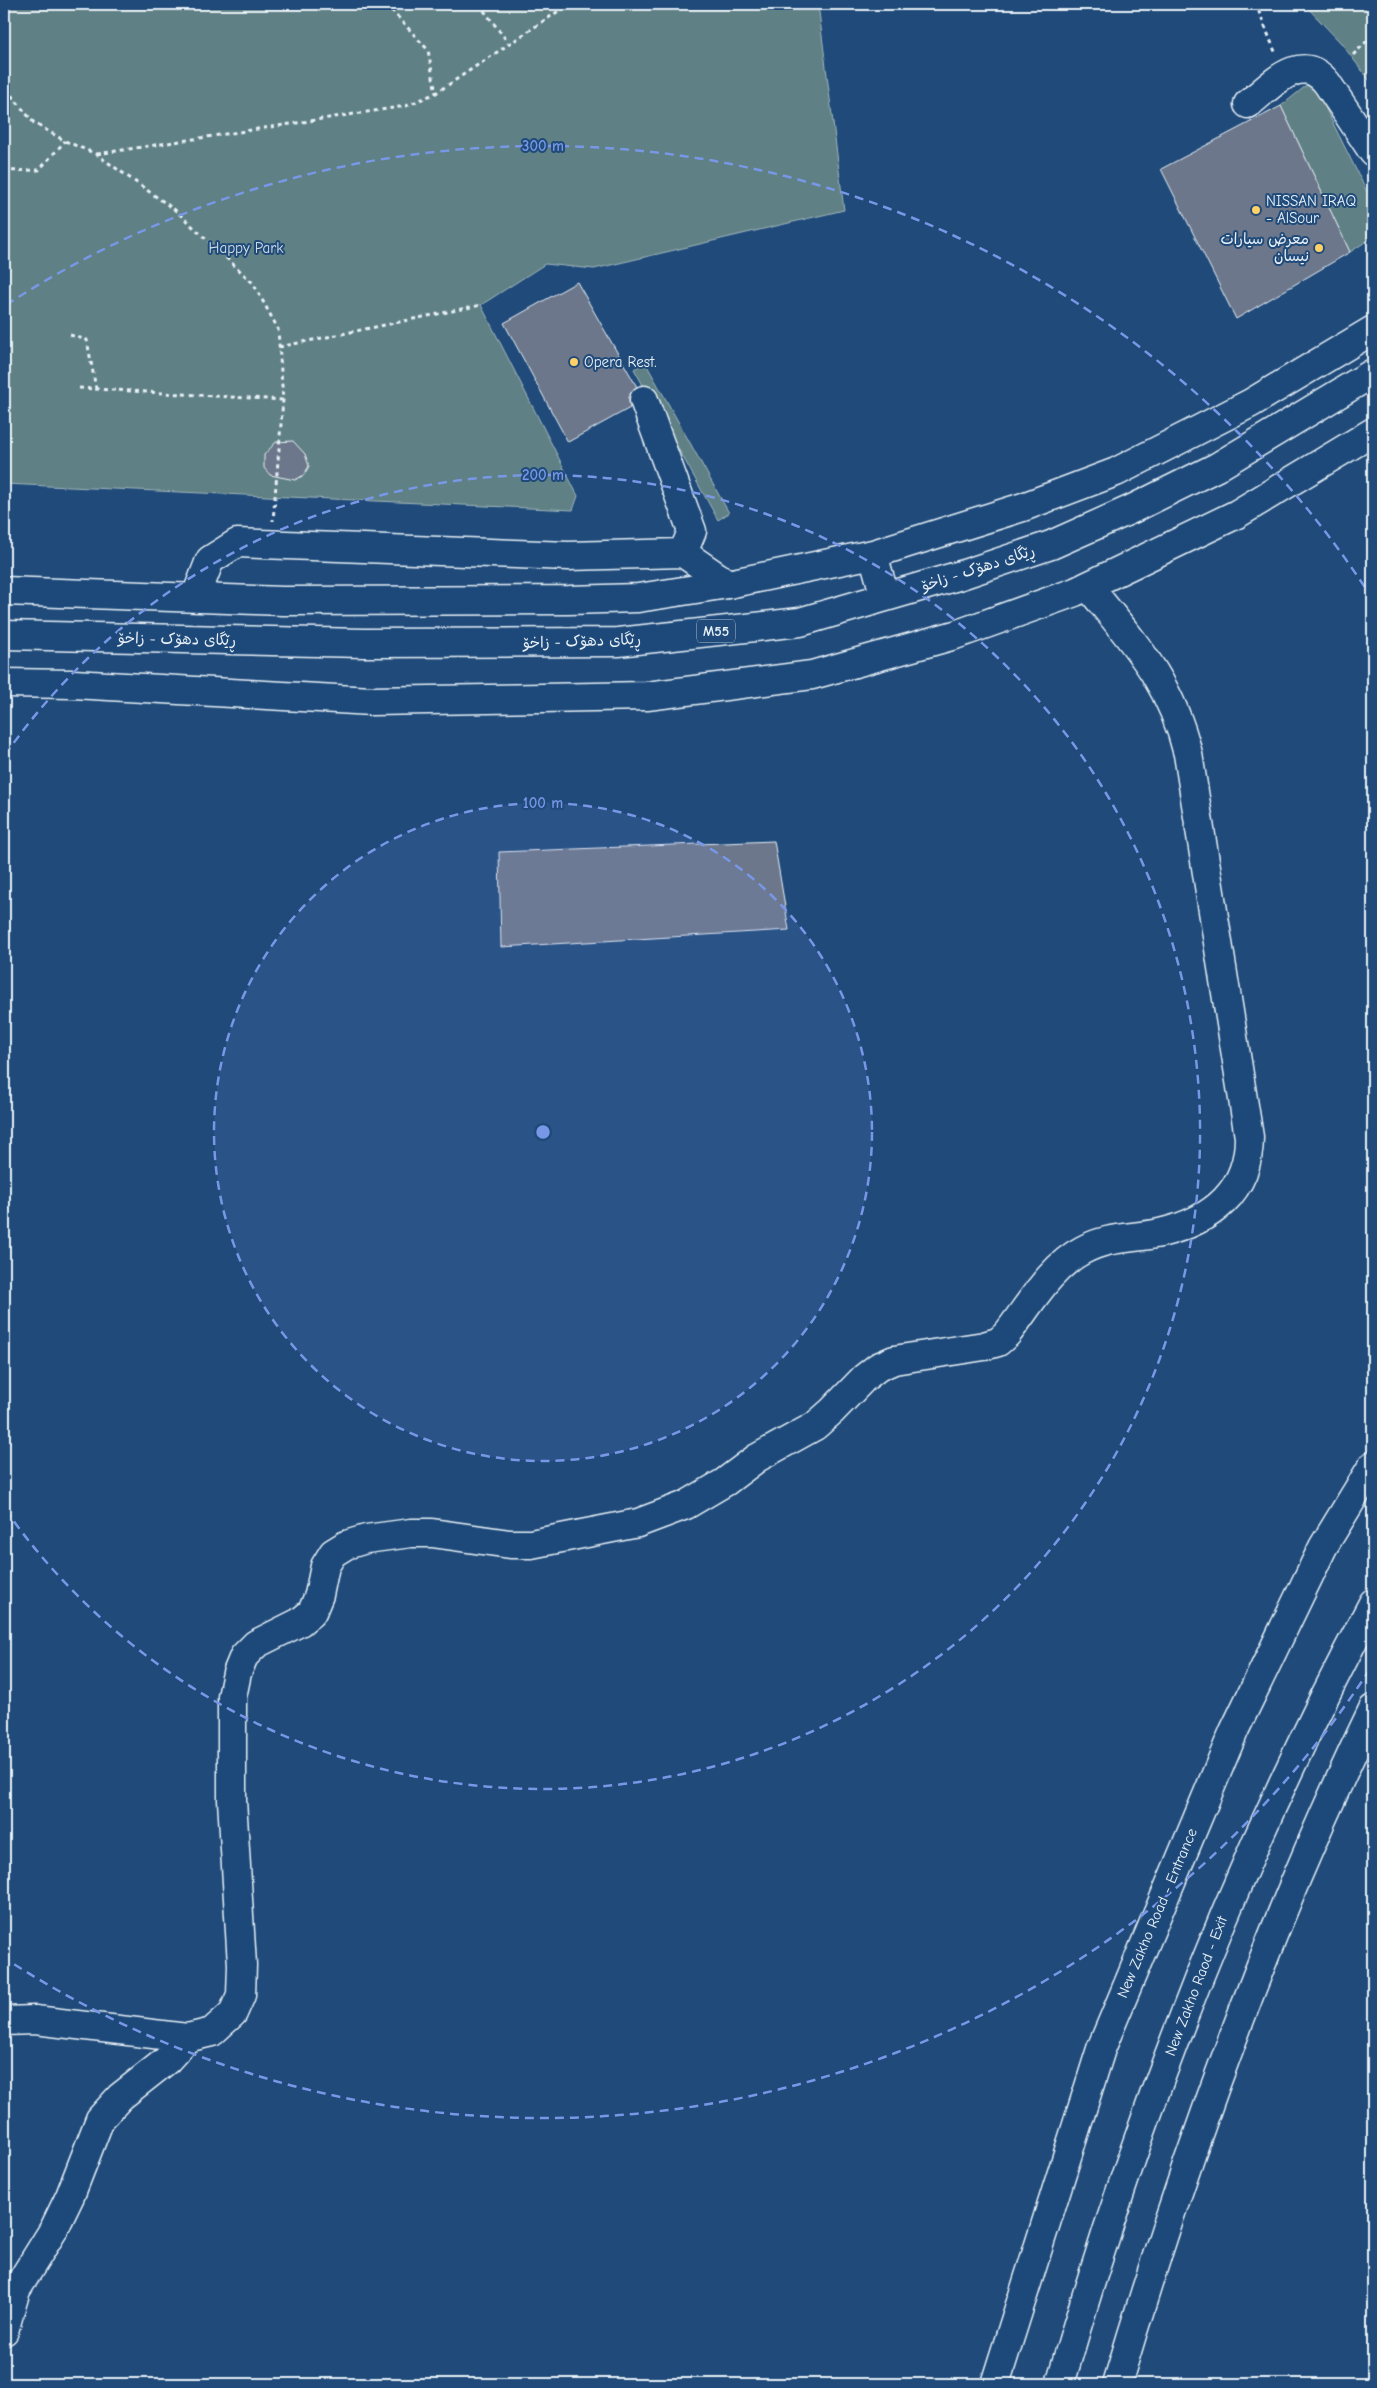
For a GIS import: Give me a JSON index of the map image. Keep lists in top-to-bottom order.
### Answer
{
  "streets": {
    "main road": [
      "ڕێگای دهۆک - زاخۆ",
      "M55",
      "New Zakho Road - Entrance",
      "New Zakho Raod - Exit"
    ]
  },
  "parks": ["Happy Park"],
  "places": ["NISSAN IRAQ - AlSour", "معرض سيارات نيسان", "Opera Rest."],
  "rings": ["300 m", "200 m", "100 m"]
}
